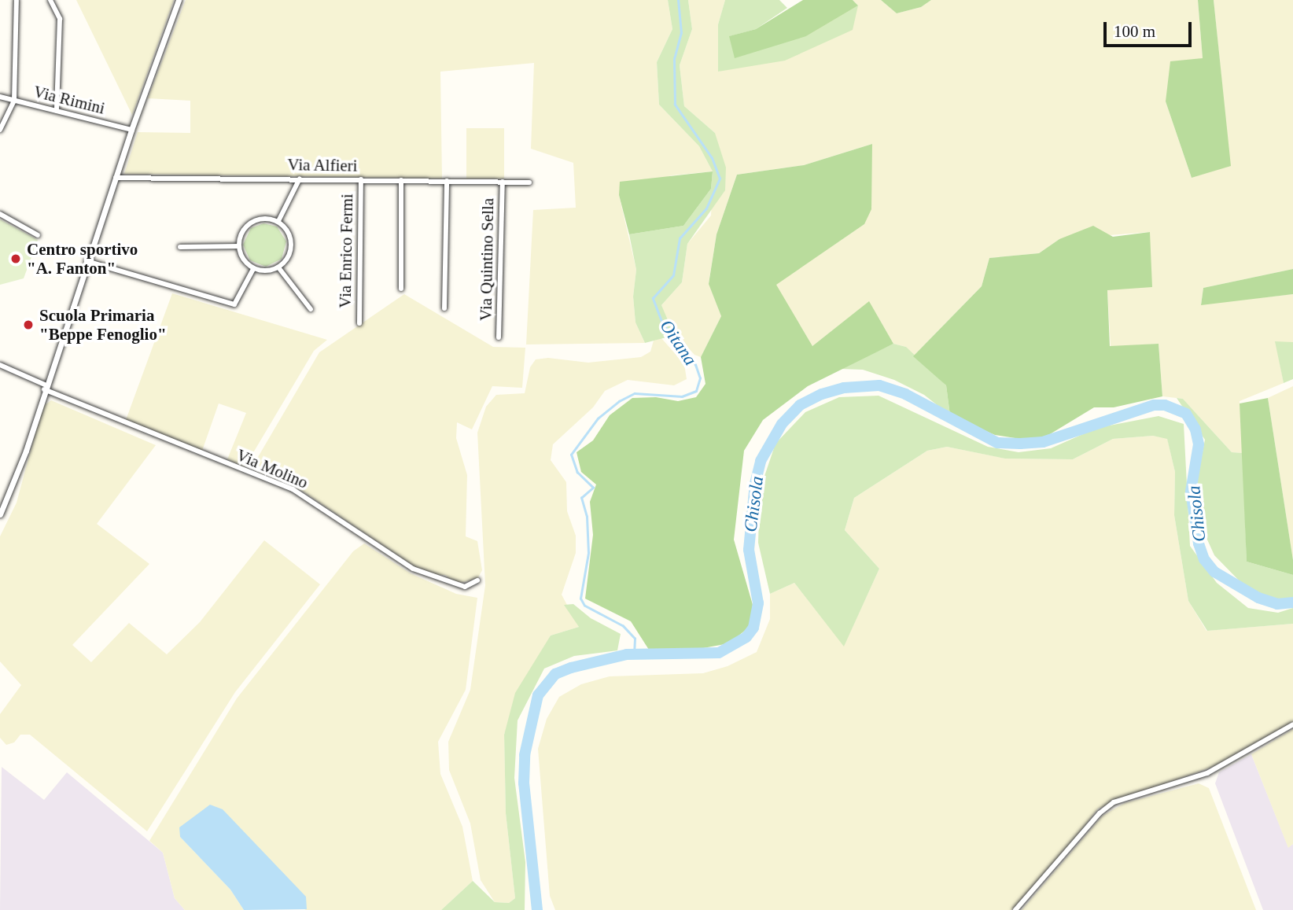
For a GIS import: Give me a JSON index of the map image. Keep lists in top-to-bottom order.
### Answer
{
  "streets": {
    "street": [
      "Via Rimini",
      "Via Alfieri",
      "Via Enrico Fermi",
      "Via Quintino Sella",
      "Via Molino"
    ]
  },
  "crossings": [
    ["Via Alfieri", "Via Enrico Fermi"],
    ["Via Alfieri", "Via Quintino Sella"]
  ],
  "water": ["Oitana", "Chisola"],
  "places": ["Centro sportivo \"A. Fanton\"", "Scuola Primaria \"Beppe Fenoglio\""],
  "scale_bar": "100 m"
}
